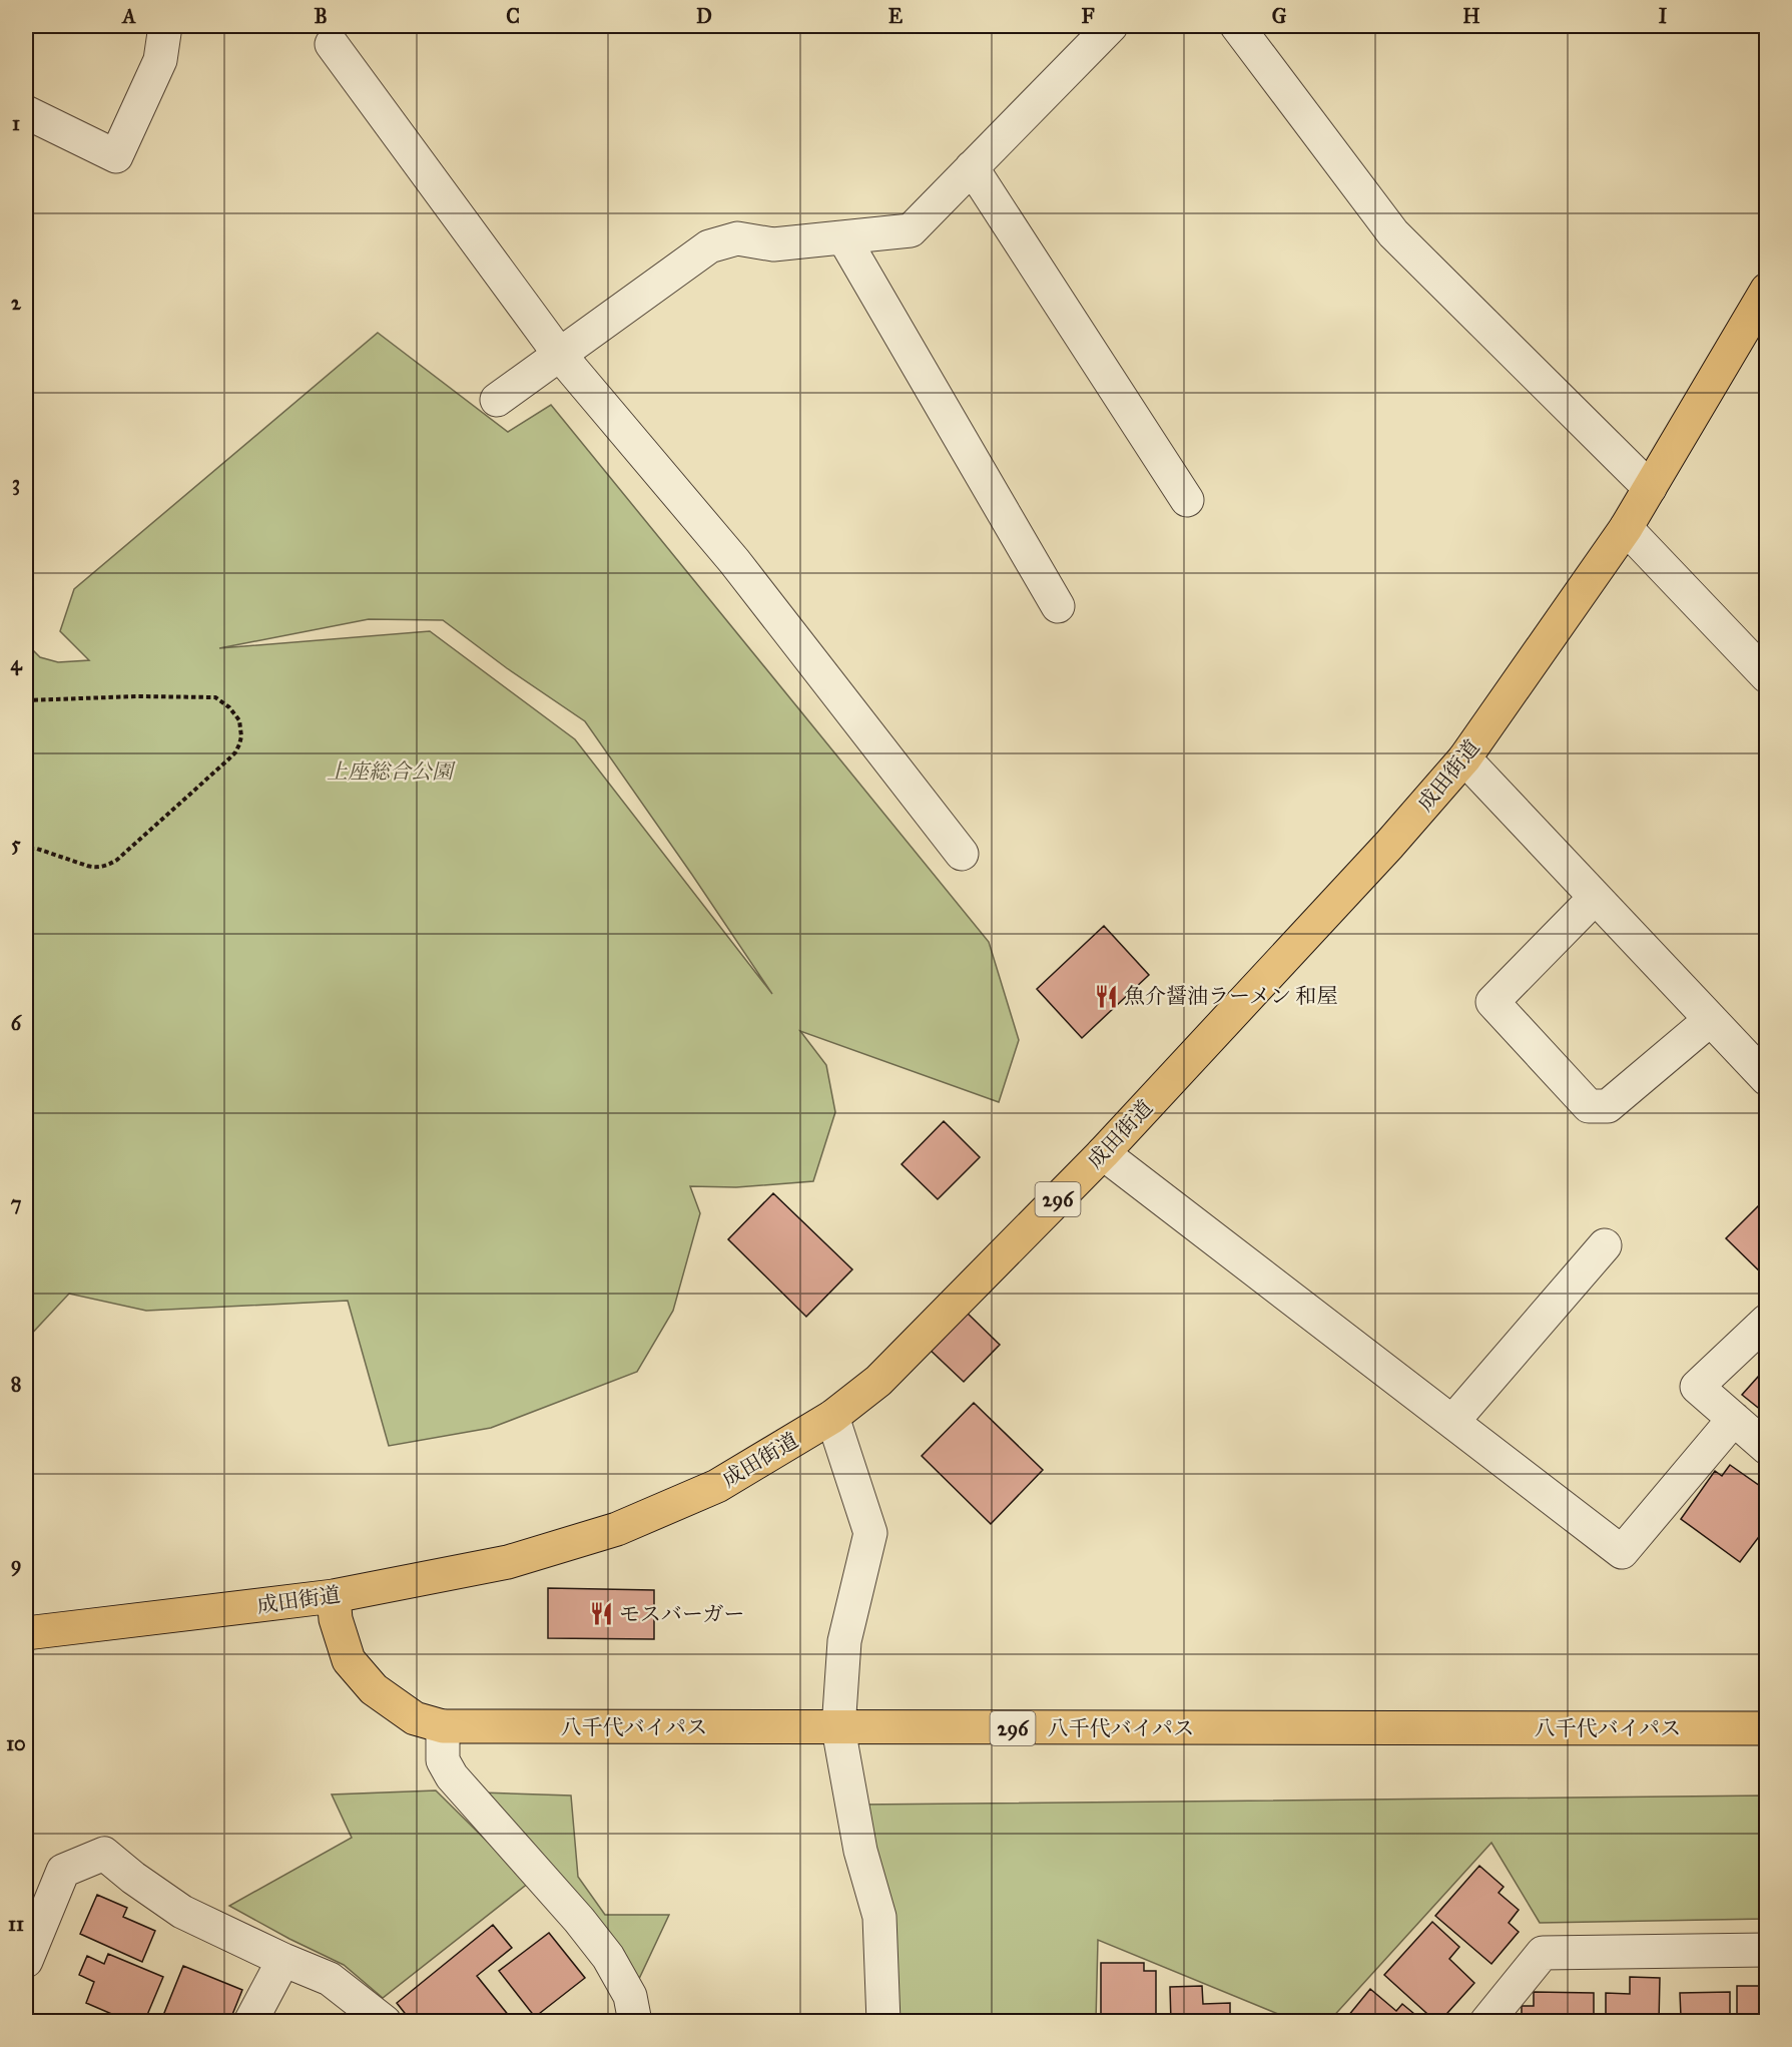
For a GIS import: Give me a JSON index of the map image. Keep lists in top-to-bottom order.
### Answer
{
  "streets": {
    "highway": ["成田街道", "296", "八千代バイパス"]
  },
  "crossings": [
    ["成田街道", "八千代バイパス"]
  ],
  "parks": ["上座総合公園"],
  "places": {
    "restaurant": ["魚介醤油ラーメン 和屋", "モスバーガー"]
  },
  "grid": {
    "columns": [
      "A",
      "B",
      "C",
      "D",
      "E",
      "F",
      "G",
      "H",
      "I"
    ],
    "rows": [
      "1",
      "2",
      "3",
      "4",
      "5",
      "6",
      "7",
      "8",
      "9",
      "10",
      "11"
    ]
  }
}
